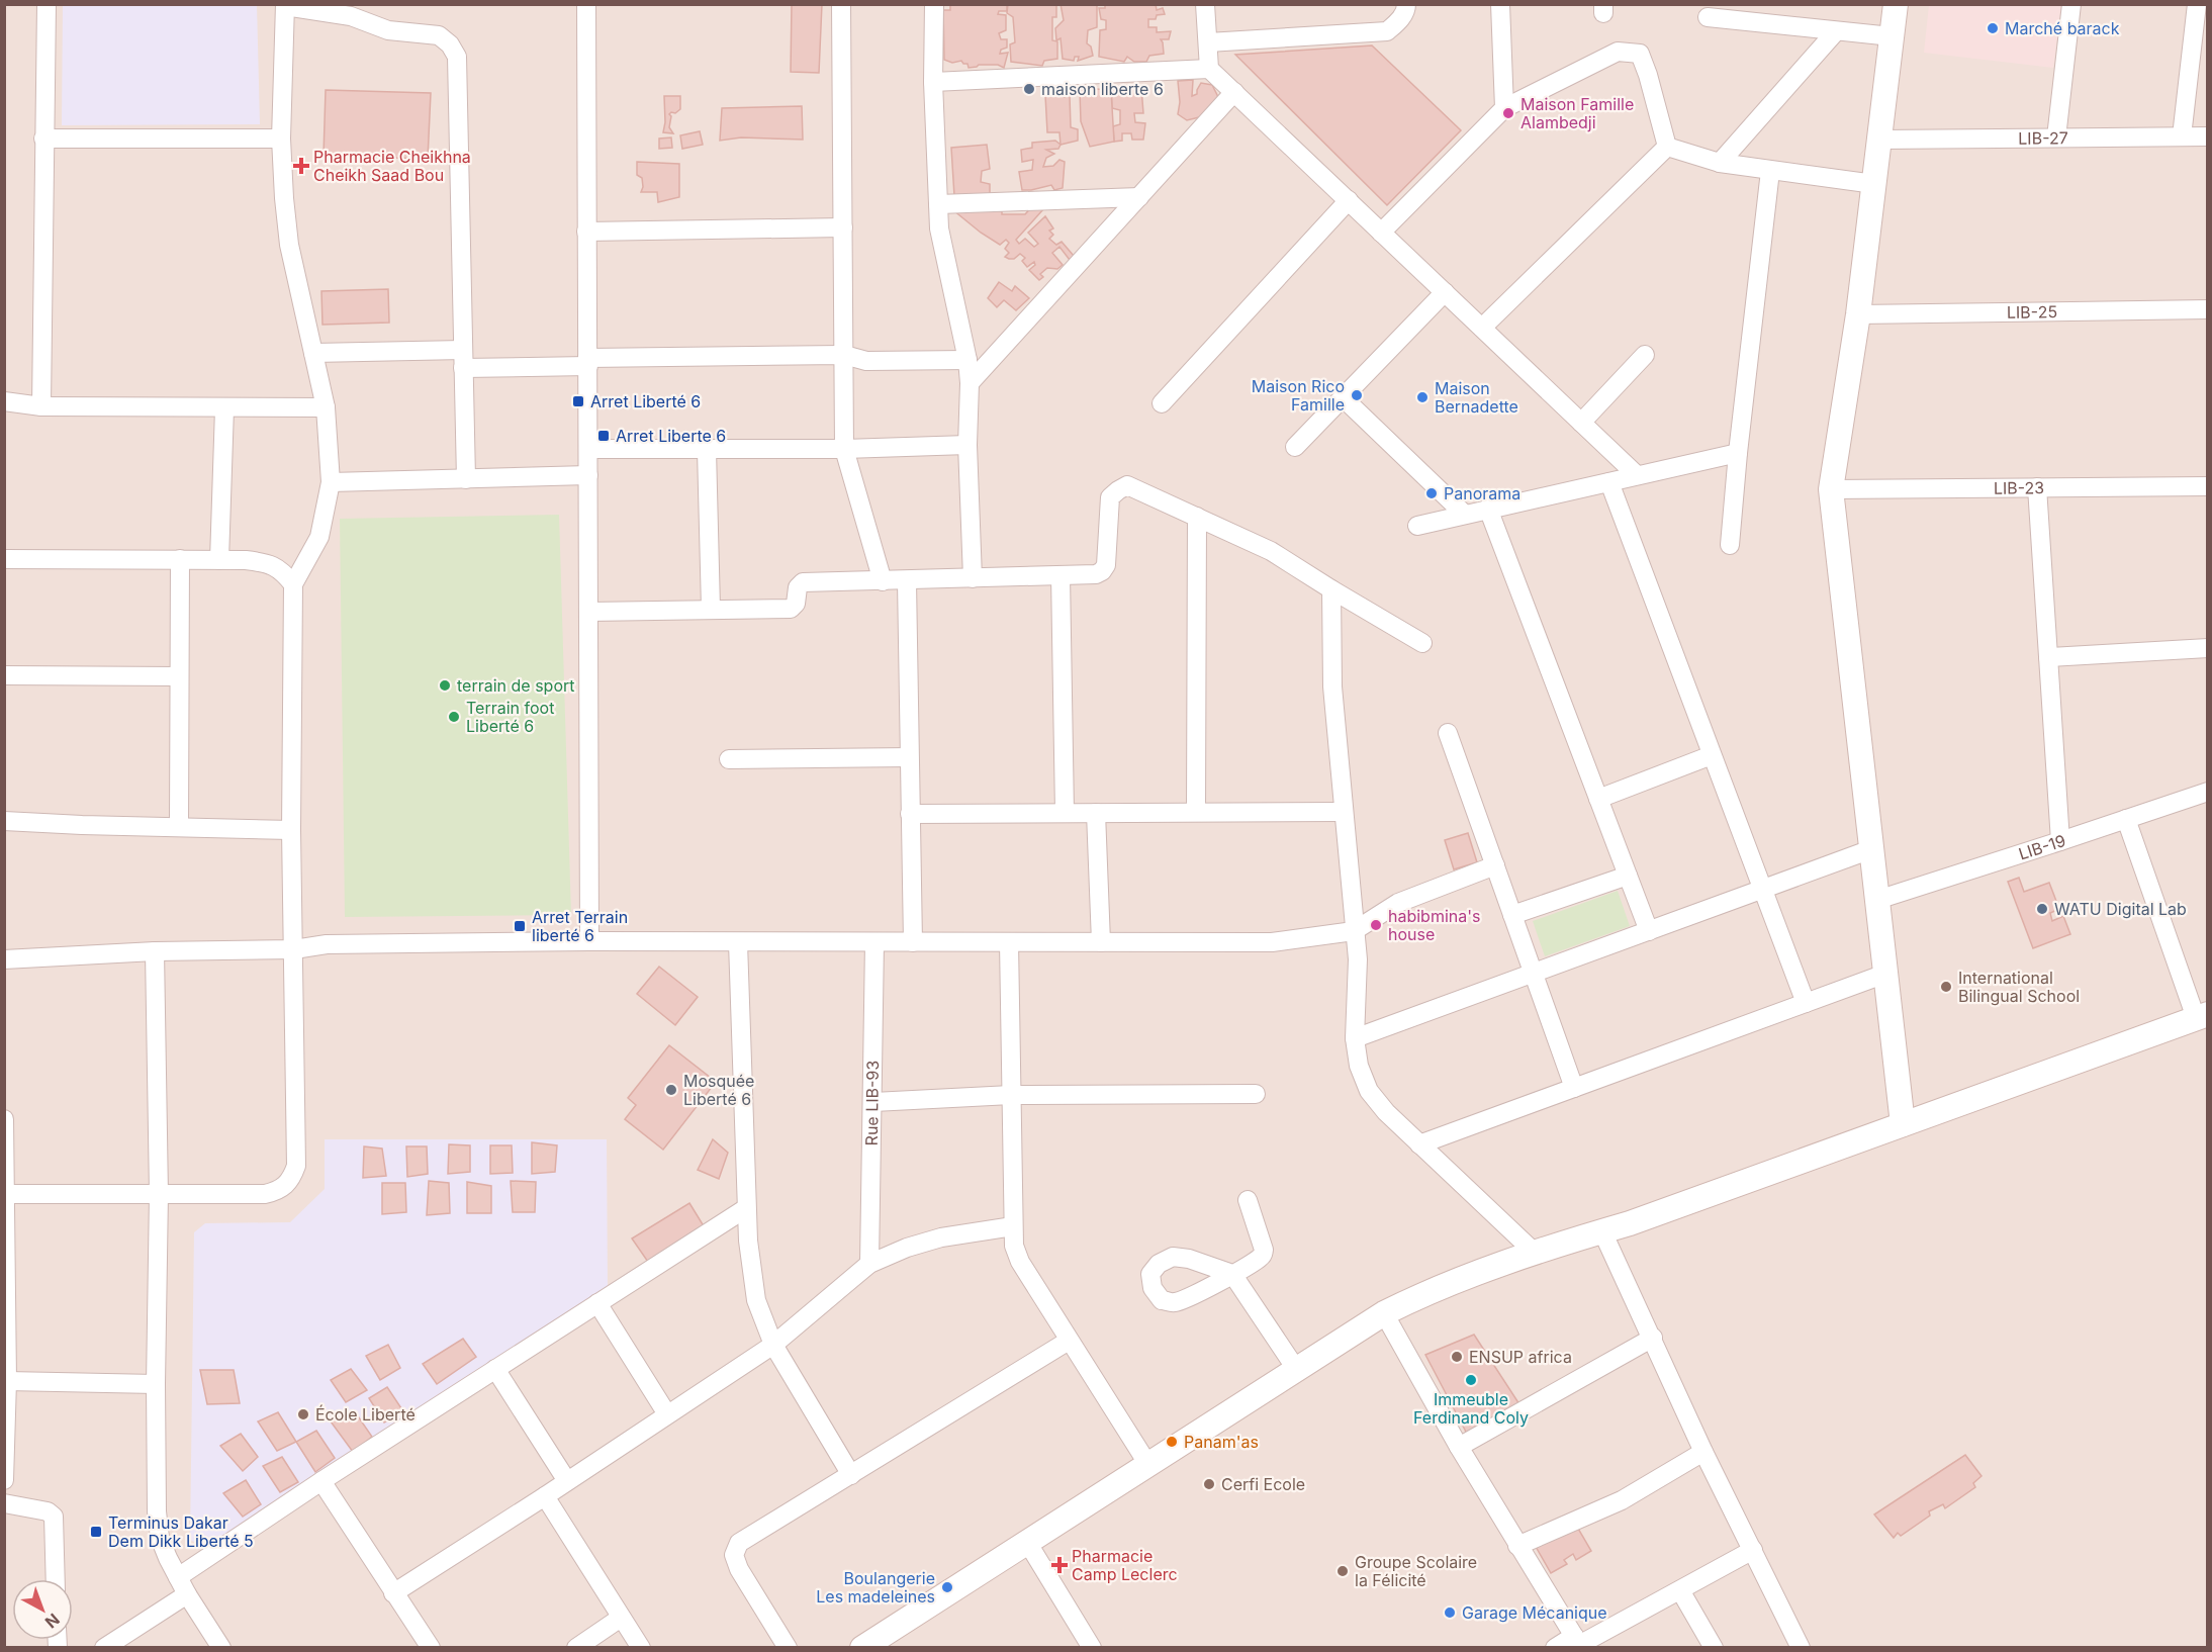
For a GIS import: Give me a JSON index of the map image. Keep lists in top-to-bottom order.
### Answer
{
  "streets": {
    "street": [
      "LIB-27",
      "LIB-25",
      "LIB-23",
      "LIB-19",
      "Rue LIB-93"
    ]
  },
  "places": {
    "other": [
      "Marché barack",
      "maison liberte 6",
      "Maison Famille Alambedji",
      "Maison Rico Famille",
      "Maison Bernadette",
      "Panorama",
      "terrain de sport",
      "Terrain foot Liberté 6",
      "WATU Digital Lab",
      "habibmina's house",
      "International Bilingual School",
      "Mosquée Liberté 6",
      "ENSUP africa",
      "Immeuble Ferdinand Coly",
      "École Liberté",
      "Panam'as",
      "Cerfi Ecole",
      "Groupe Scolaire la Félicité",
      "Boulangerie Les madeleines",
      "Garage Mécanique"
    ],
    "health": ["Pharmacie Cheikhna Cheikh Saad Bou", "Pharmacie Camp Leclerc"],
    "transit": [
      "Arret Liberté 6",
      "Arret Liberte 6",
      "Arret Terrain liberté 6",
      "Terminus Dakar Dem Dikk Liberté 5"
    ]
  },
  "north": "bottom right"
}
